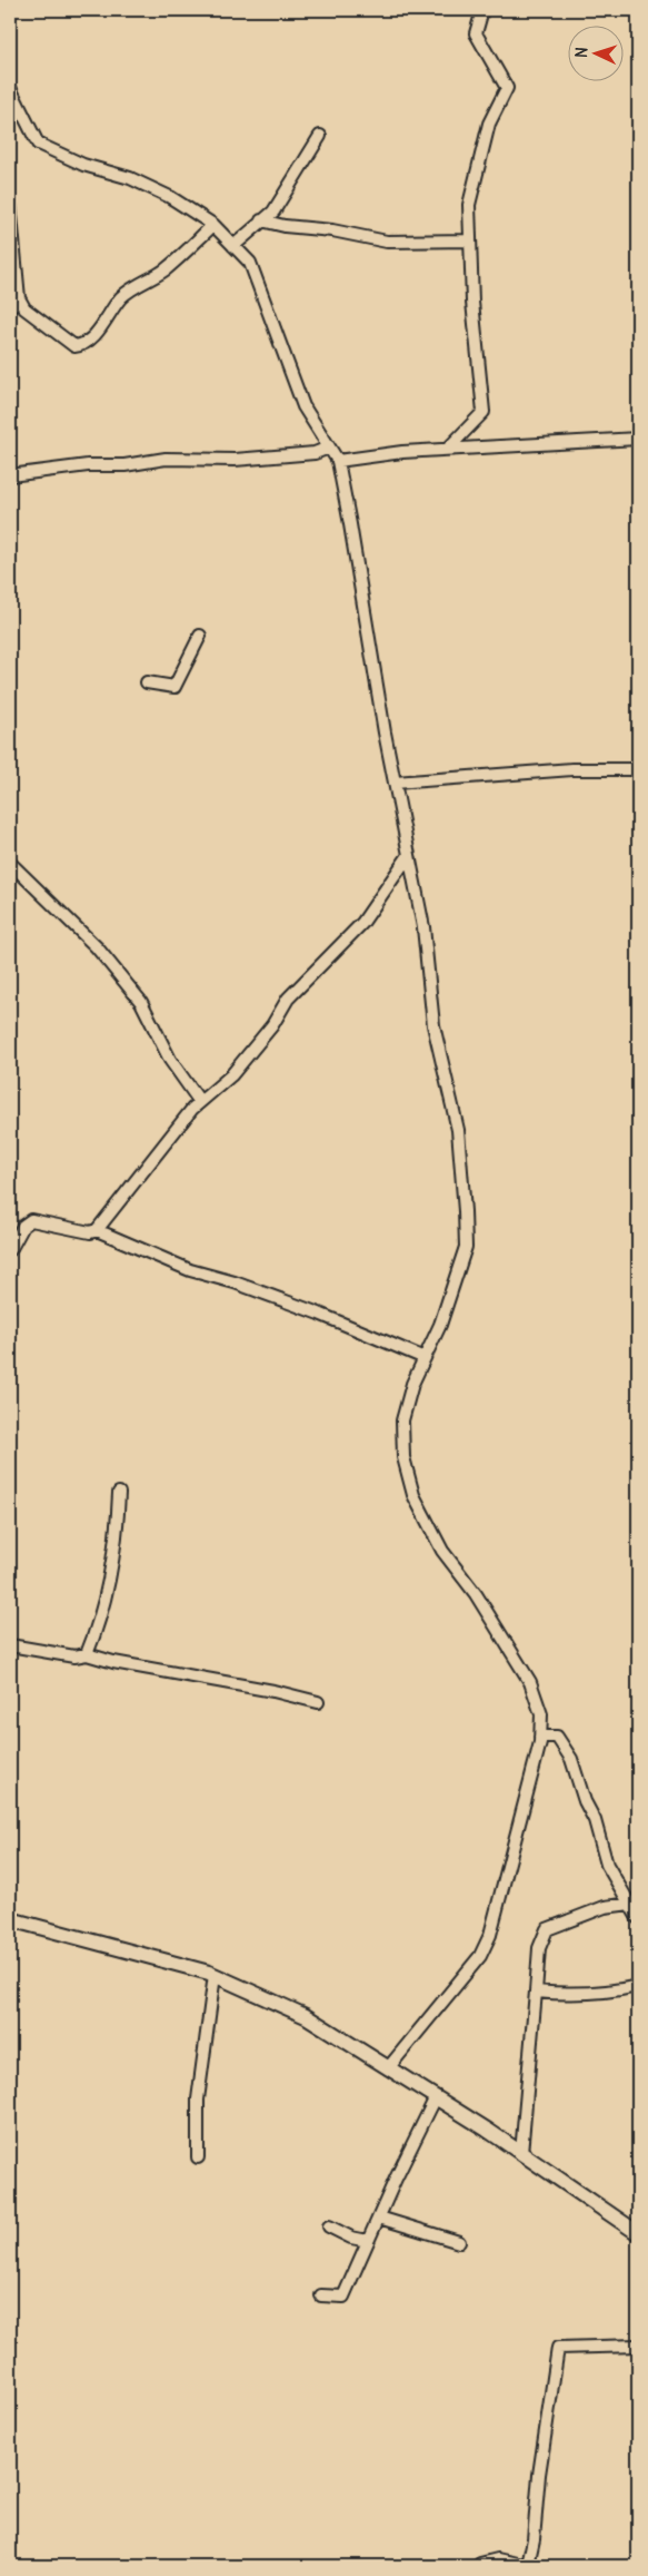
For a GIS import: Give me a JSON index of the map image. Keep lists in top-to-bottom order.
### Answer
{
  "north": "left"
}
